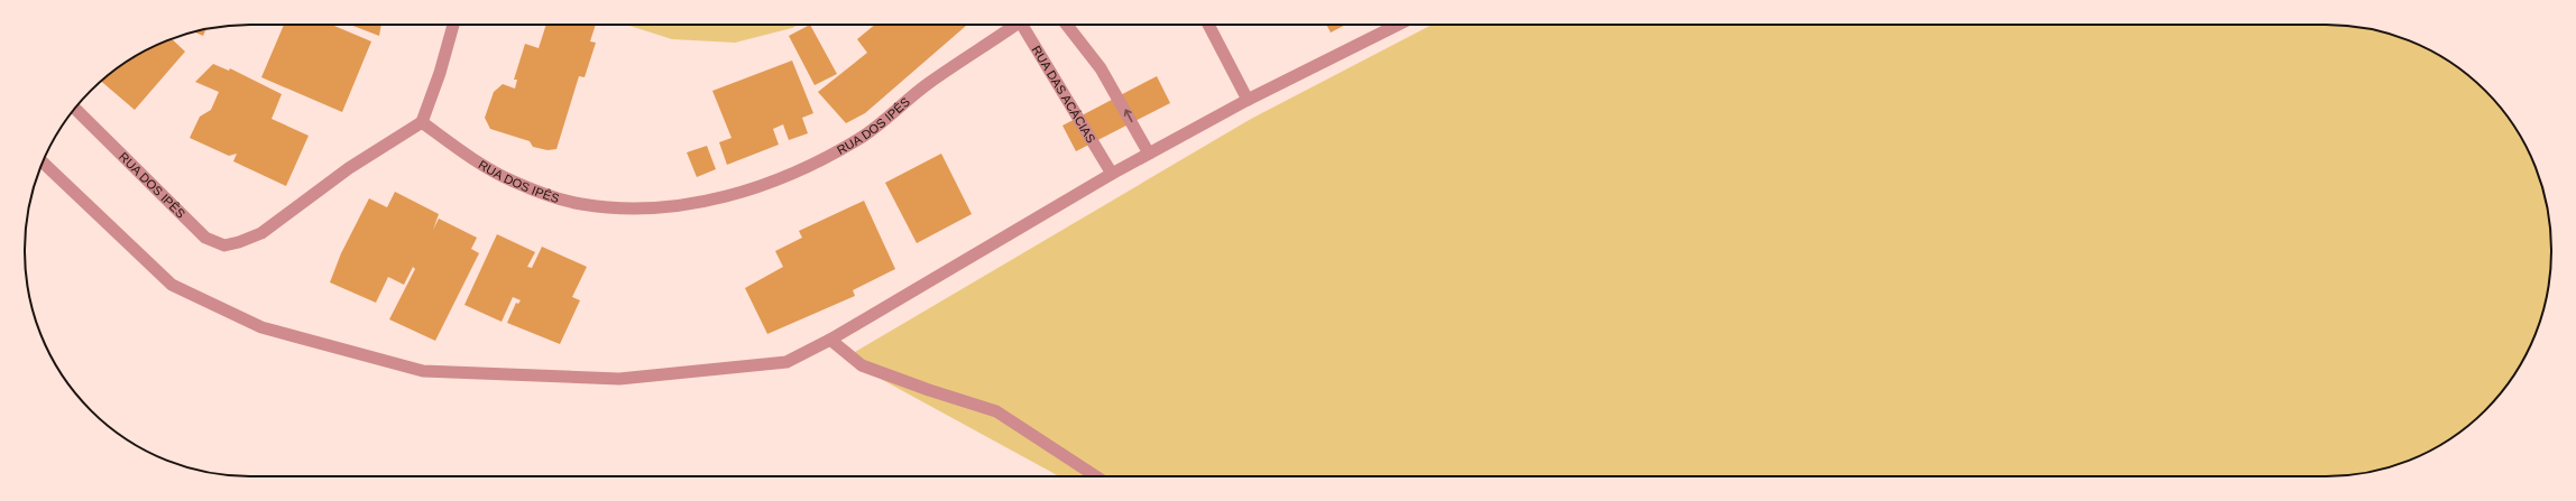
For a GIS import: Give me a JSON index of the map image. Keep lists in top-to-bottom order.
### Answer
{
  "streets": {
    "street": ["RUA DAS ACÁCIAS", "RUA DOS IPÊS"]
  }
}
